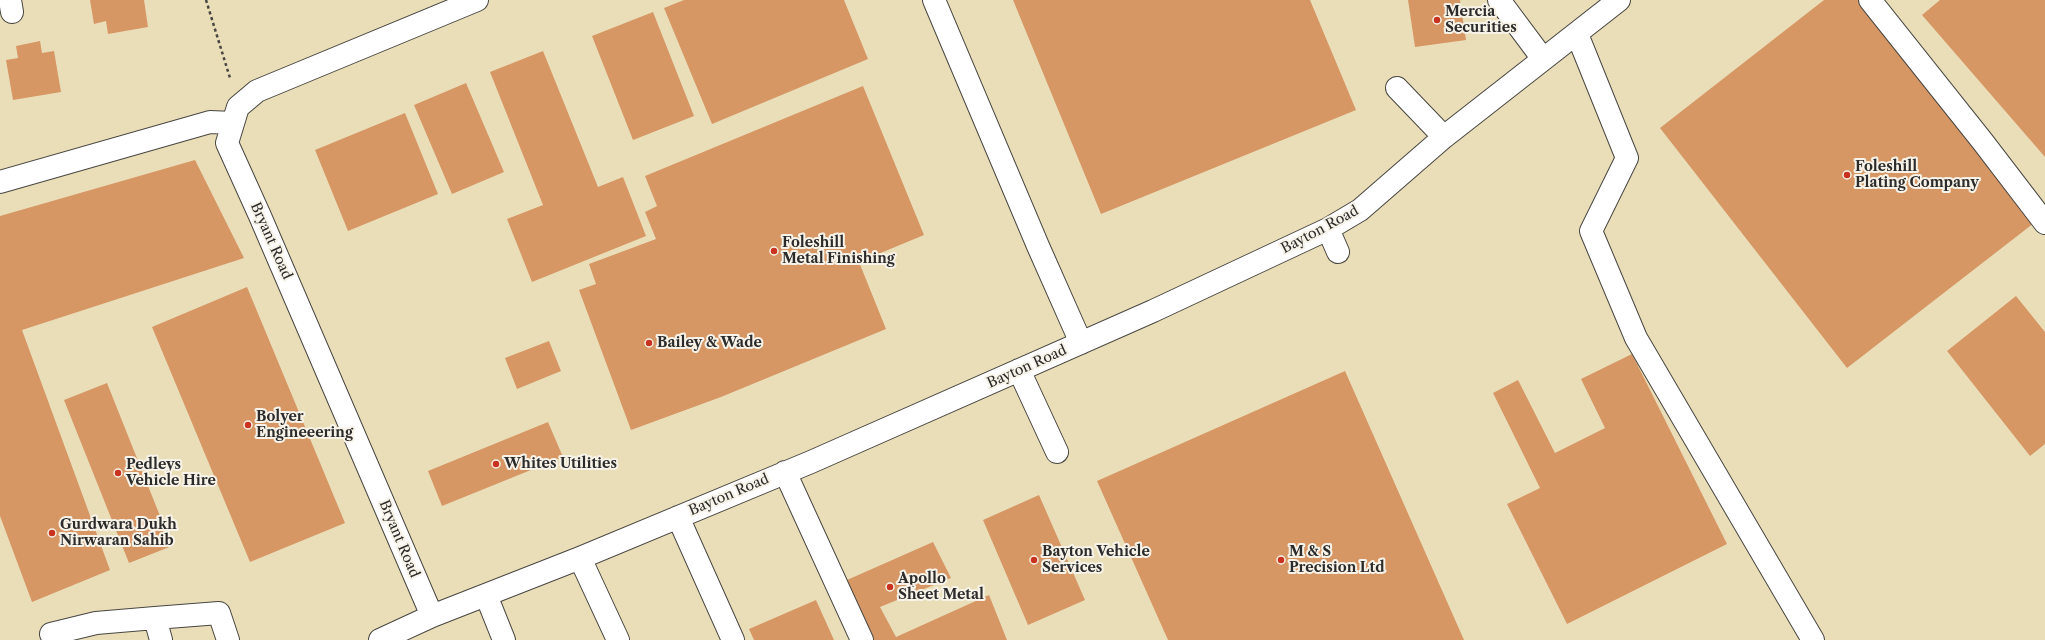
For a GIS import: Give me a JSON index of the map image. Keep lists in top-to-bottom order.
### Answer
{
  "streets": {
    "street": ["Bayton Road", "Bryant Road"]
  },
  "crossings": [
    ["Bayton Road", "Bryant Road"]
  ],
  "places": [
    "Mercia Securities",
    "Foleshill Plating Company",
    "Foleshill Metal Finishing",
    "Bailey & Wade",
    "Bolyer Engineeering",
    "Whites Utilities",
    "Pedleys Vehicle Hire",
    "Gurdwara Dukh Nirwaran Sahib",
    "Bayton Vehicle Services",
    "M & S Precision Ltd",
    "Apollo Sheet Metal"
  ]
}
